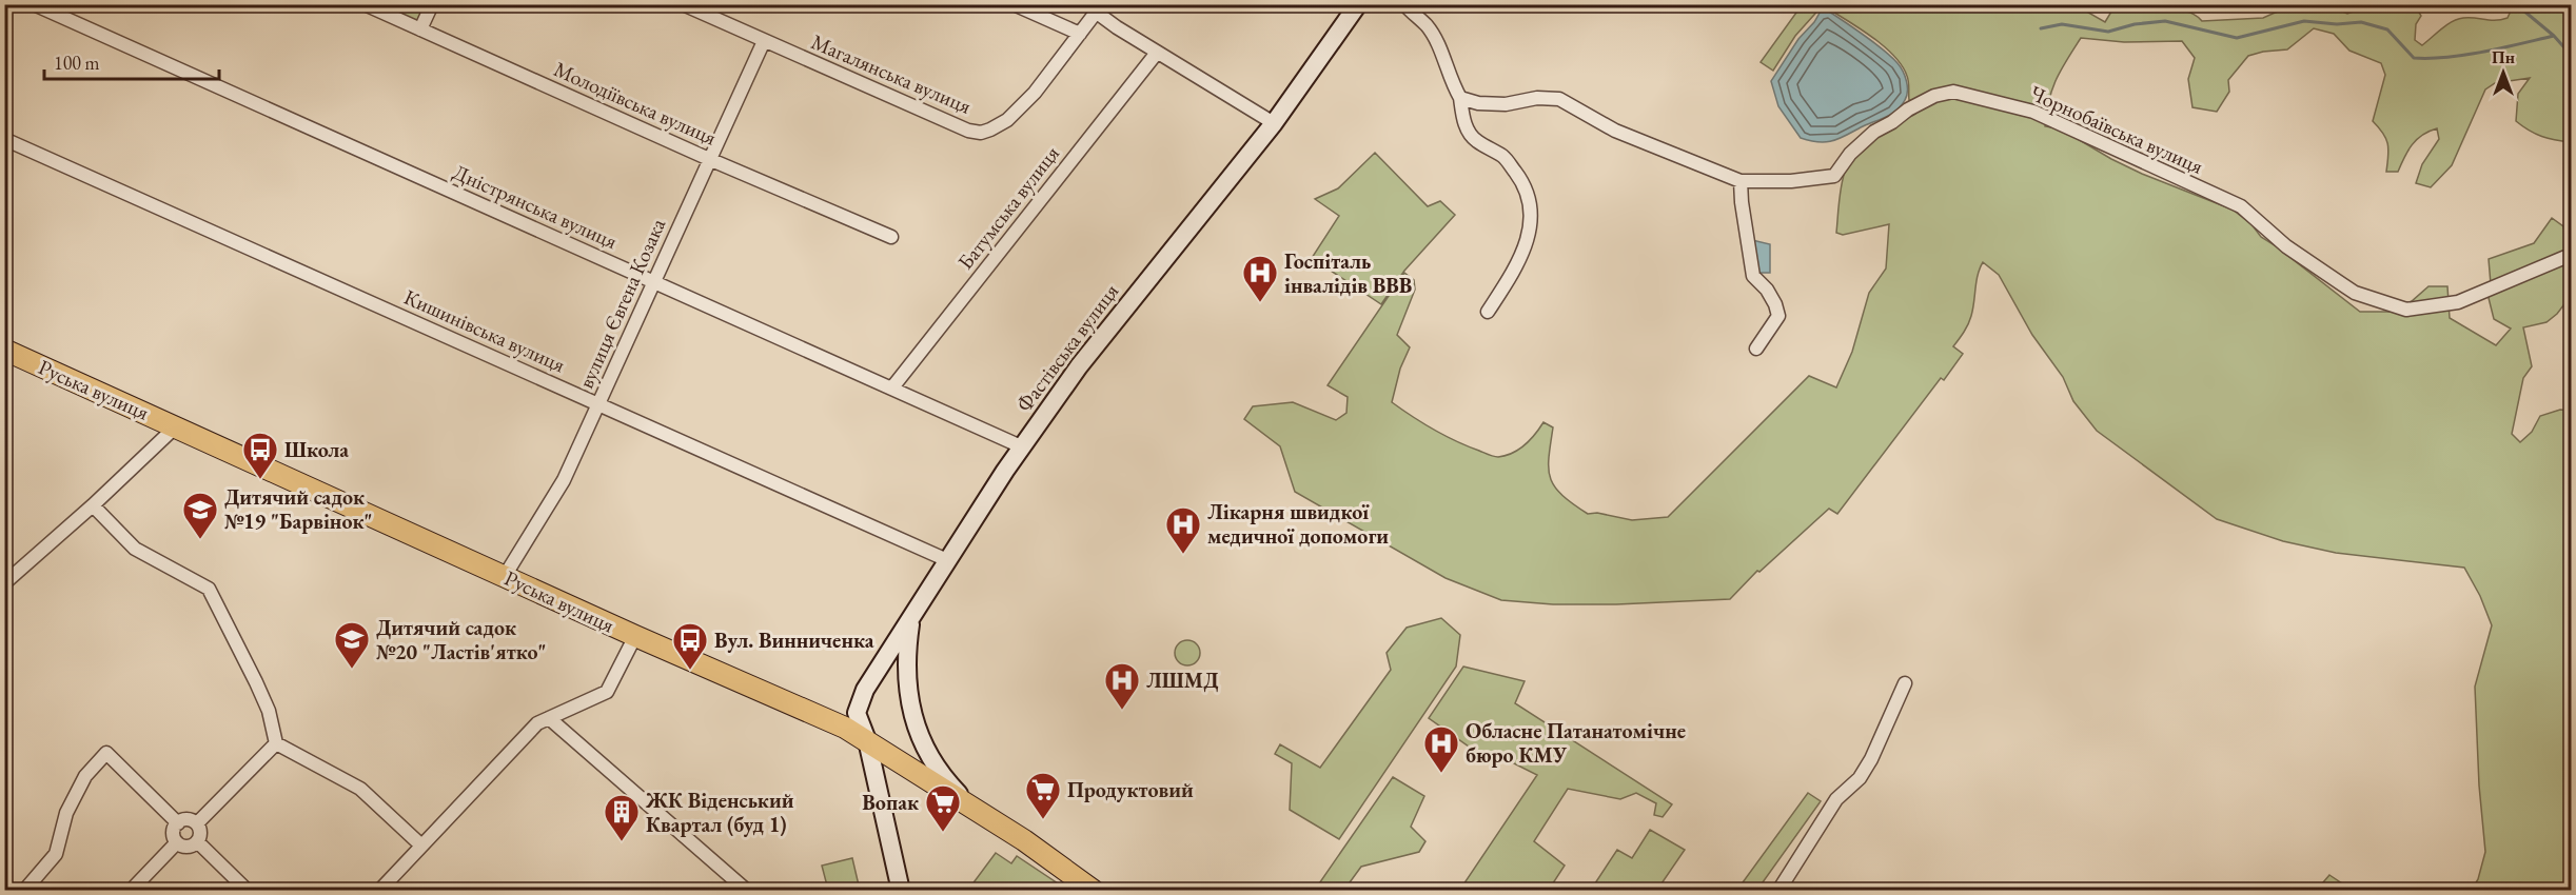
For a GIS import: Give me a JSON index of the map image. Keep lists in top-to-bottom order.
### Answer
{
  "streets": {
    "main road": ["Фастівська вулиця", "Руська вулиця"],
    "street": [
      "Магалянська вулиця",
      "Молодіївська вулиця",
      "Чорнобаївська вулиця",
      "Дністрянська вулиця",
      "Батумська вулиця",
      "вулиця Євгена Козака",
      "Кишинівська вулиця"
    ]
  },
  "crossings": [
    ["Магалянська вулиця", "вулиця Євгена Козака"],
    ["Молодіївська вулиця", "вулиця Євгена Козака"],
    ["Дністрянська вулиця", "Батумська вулиця"],
    ["Дністрянська вулиця", "вулиця Євгена Козака"],
    ["Дністрянська вулиця", "Фастівська вулиця"],
    ["вулиця Євгена Козака", "Кишинівська вулиця"],
    ["вулиця Євгена Козака", "Руська вулиця"],
    ["Кишинівська вулиця", "Фастівська вулиця"],
    ["Фастівська вулиця", "Руська вулиця"]
  ],
  "places": {
    "hospital": [
      "Госпіталь інвалідів ВВВ",
      "Лікарня швидкої медичної допомоги",
      "ЛШМД",
      "Обласне Патанатомічне бюро КМУ"
    ],
    "bus stop": ["Школа", "Вул. Винниченка"],
    "school or university": ["Дитячий садок №19 \"Барвінок\"", "Дитячий садок №20 \"Ластів'ятко\""],
    "supermarket": ["Продуктовий", "Вопак"],
    "building": ["ЖК Віденський Квартал (буд 1)"]
  },
  "scale_bar": "100 m",
  "north": "top"
}
